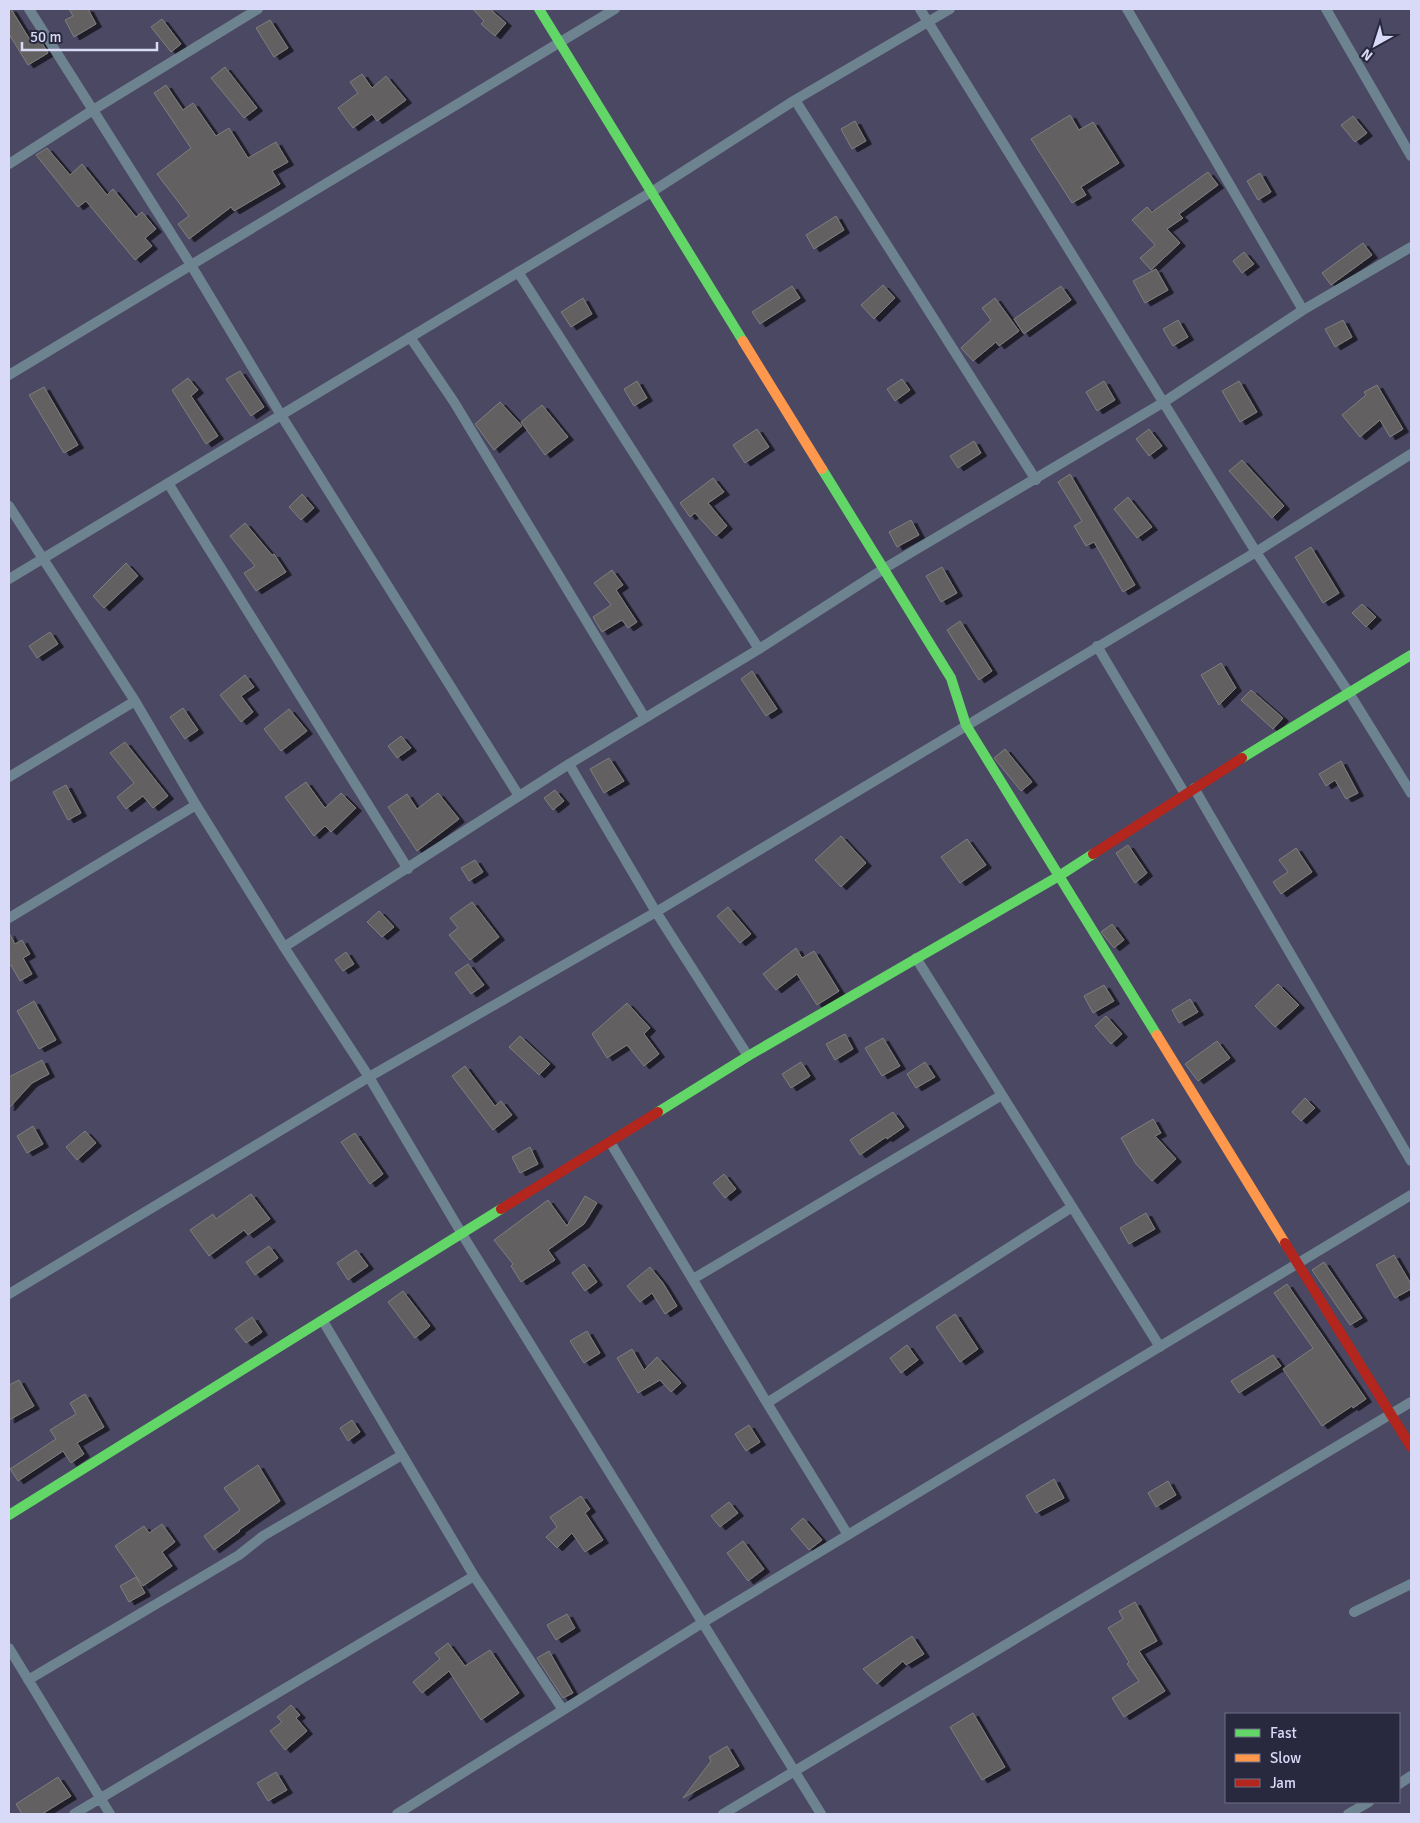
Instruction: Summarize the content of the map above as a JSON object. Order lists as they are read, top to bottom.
{
  "legend": ["Fast", "Slow", "Jam"],
  "scale_bar": "50 m",
  "north": "bottom left"
}
